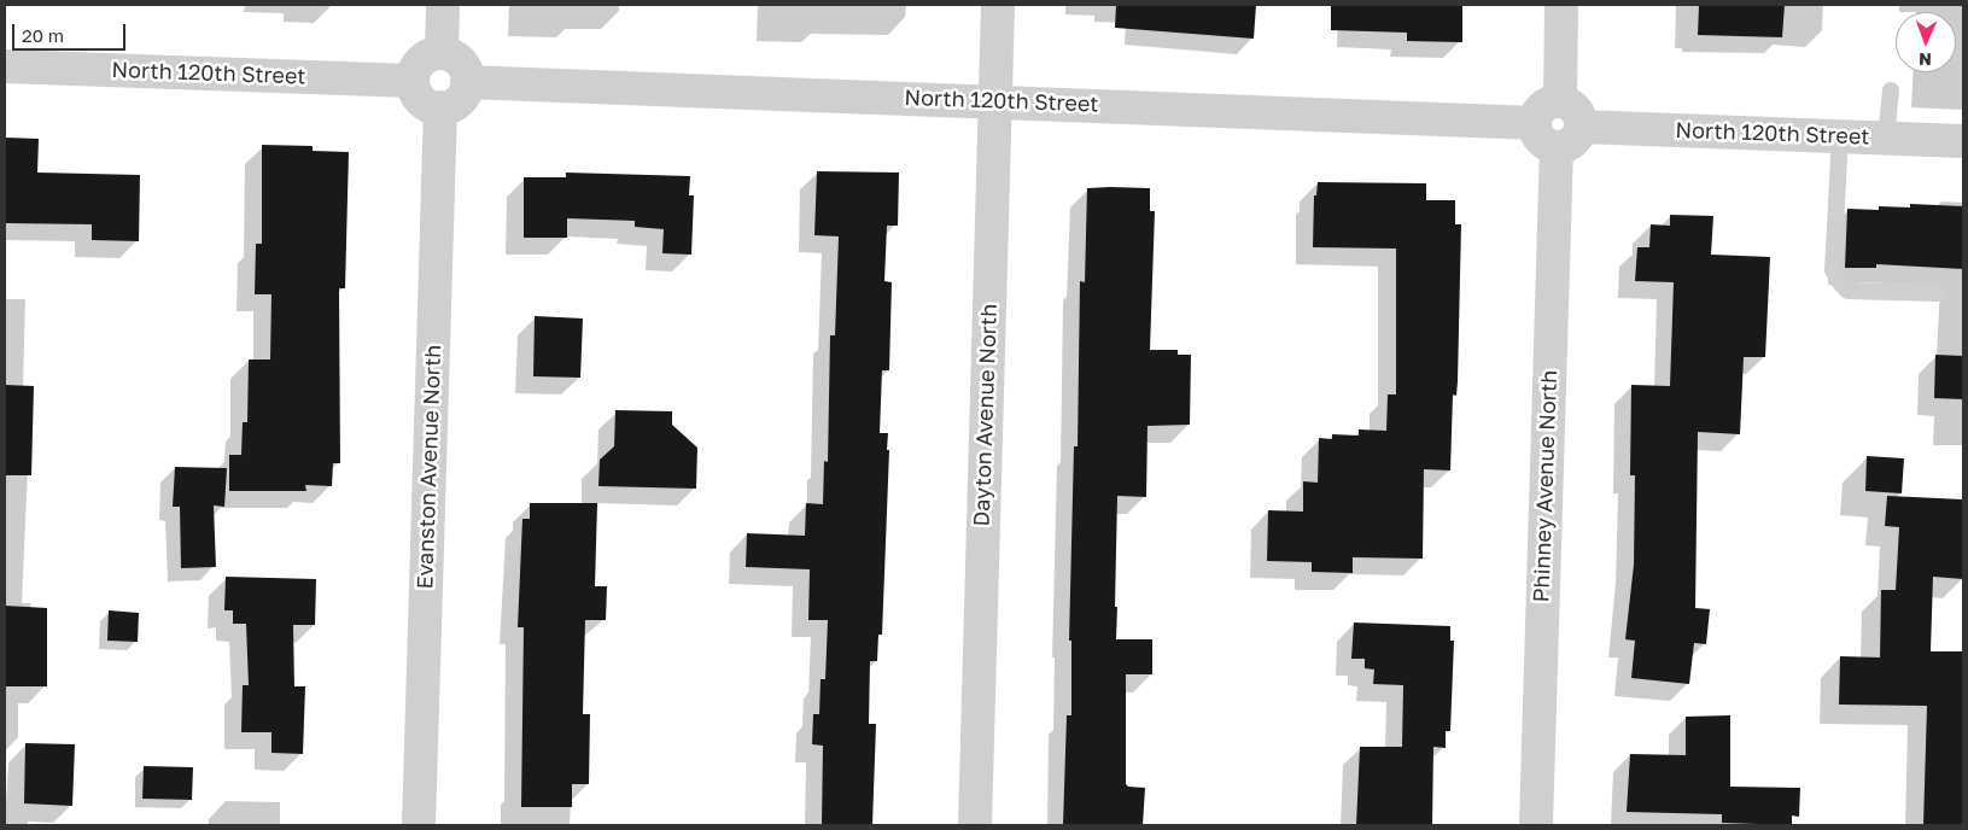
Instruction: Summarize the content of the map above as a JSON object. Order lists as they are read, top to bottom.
{
  "streets": {
    "street": [
      "North 120th Street",
      "Dayton Avenue North",
      "Evanston Avenue North",
      "Phinney Avenue North"
    ]
  },
  "crossings": [
    ["North 120th Street", "Dayton Avenue North"],
    ["North 120th Street", "Evanston Avenue North"],
    ["North 120th Street", "Phinney Avenue North"]
  ],
  "scale_bar": "20 m",
  "north": "bottom"
}
